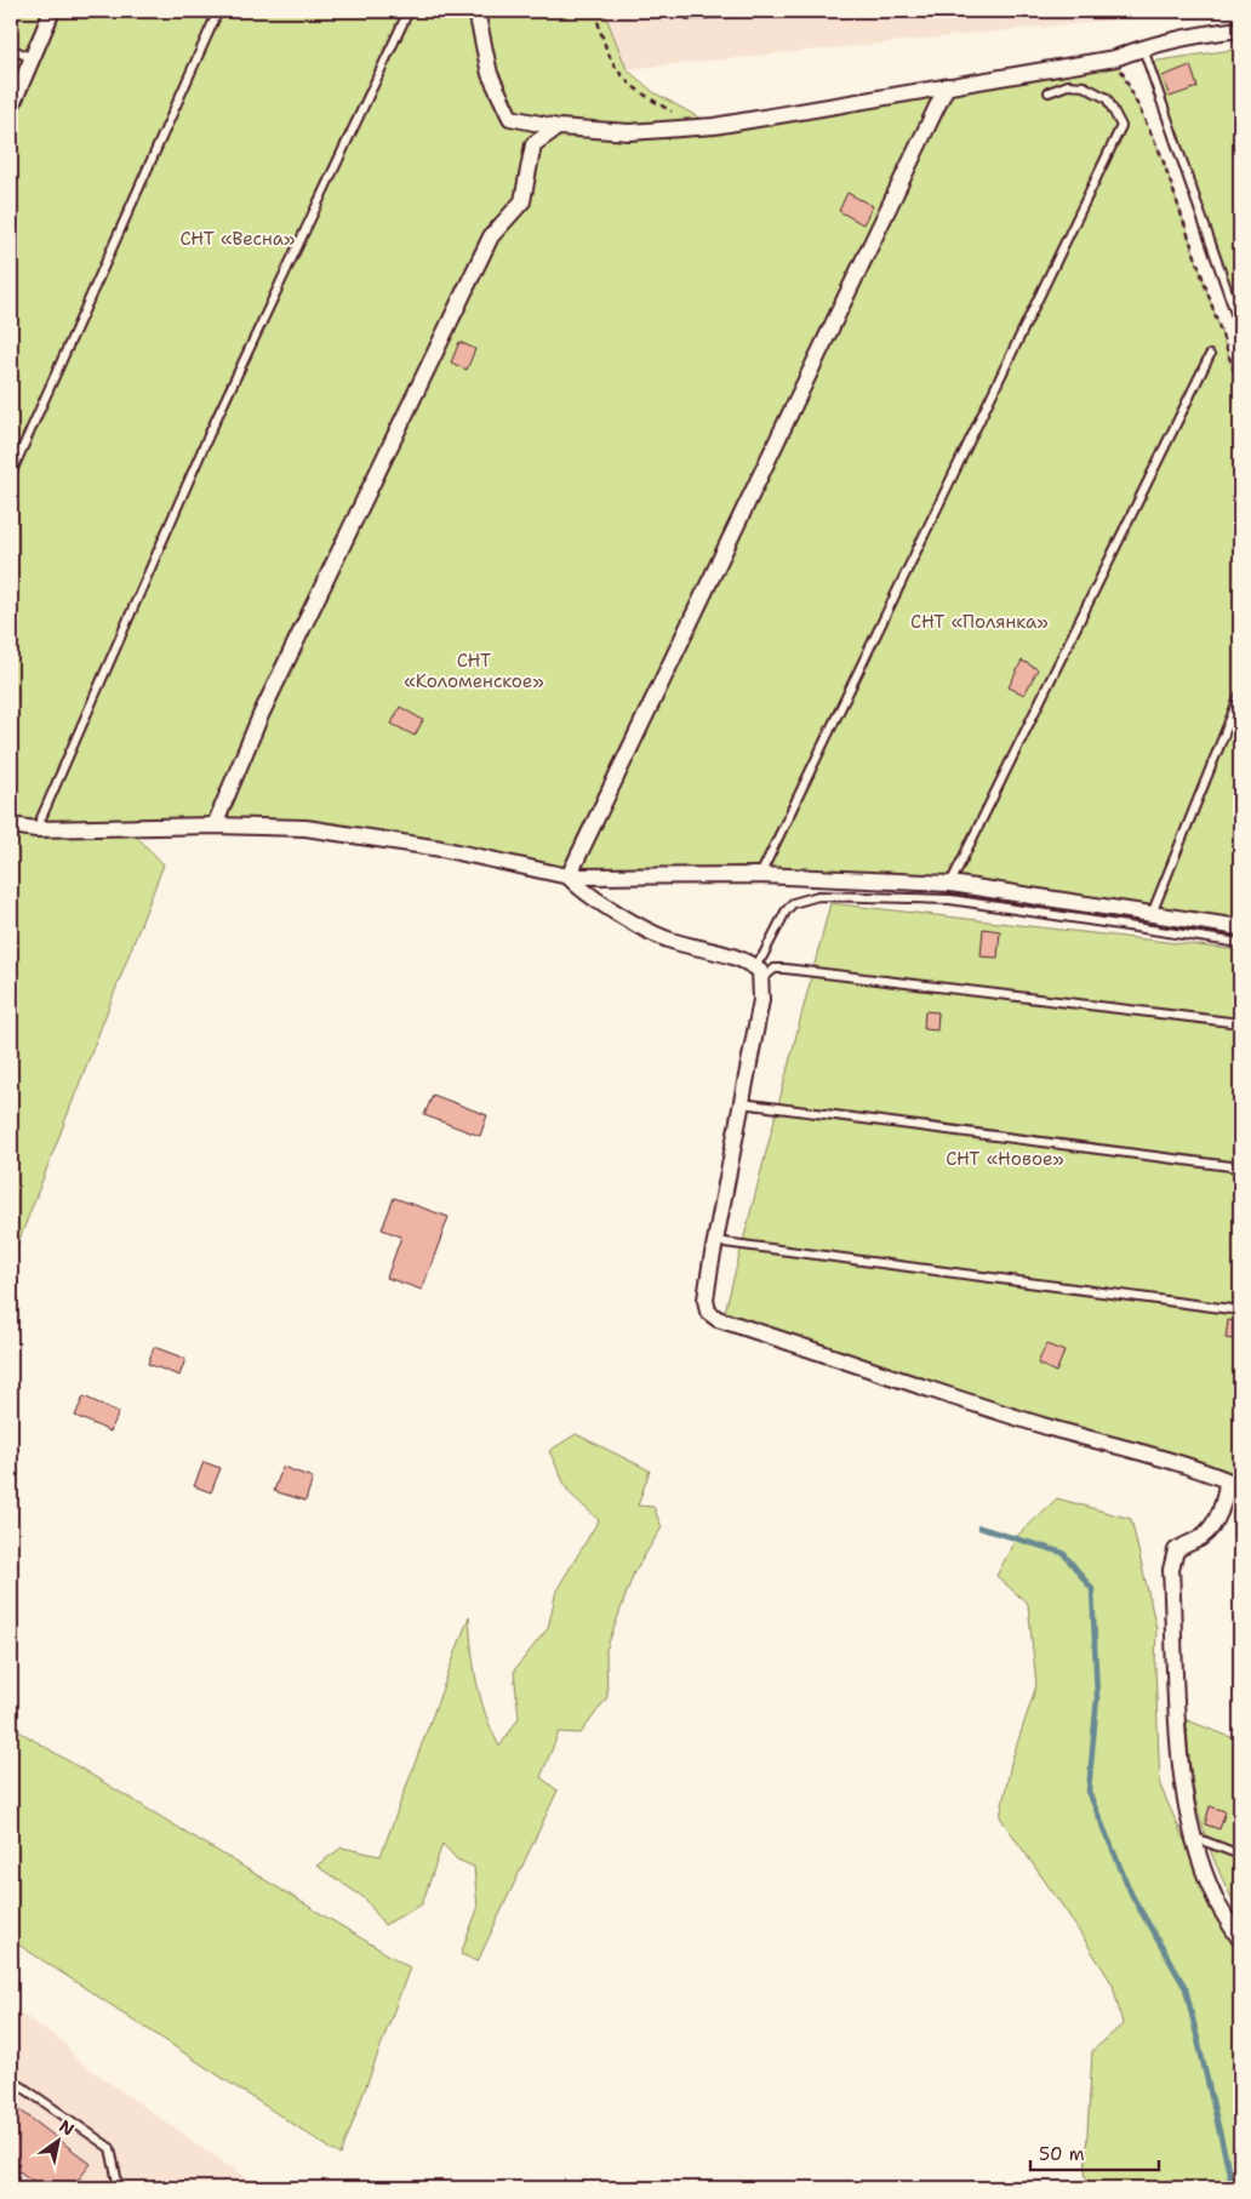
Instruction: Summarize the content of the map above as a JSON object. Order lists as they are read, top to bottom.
{
  "parks": [
    "СНТ «Весна»",
    "СНТ «Полянка»",
    "СНТ «Коломенское»",
    "СНТ «Новое»"
  ],
  "scale_bar": "50 m",
  "north": "top right"
}
